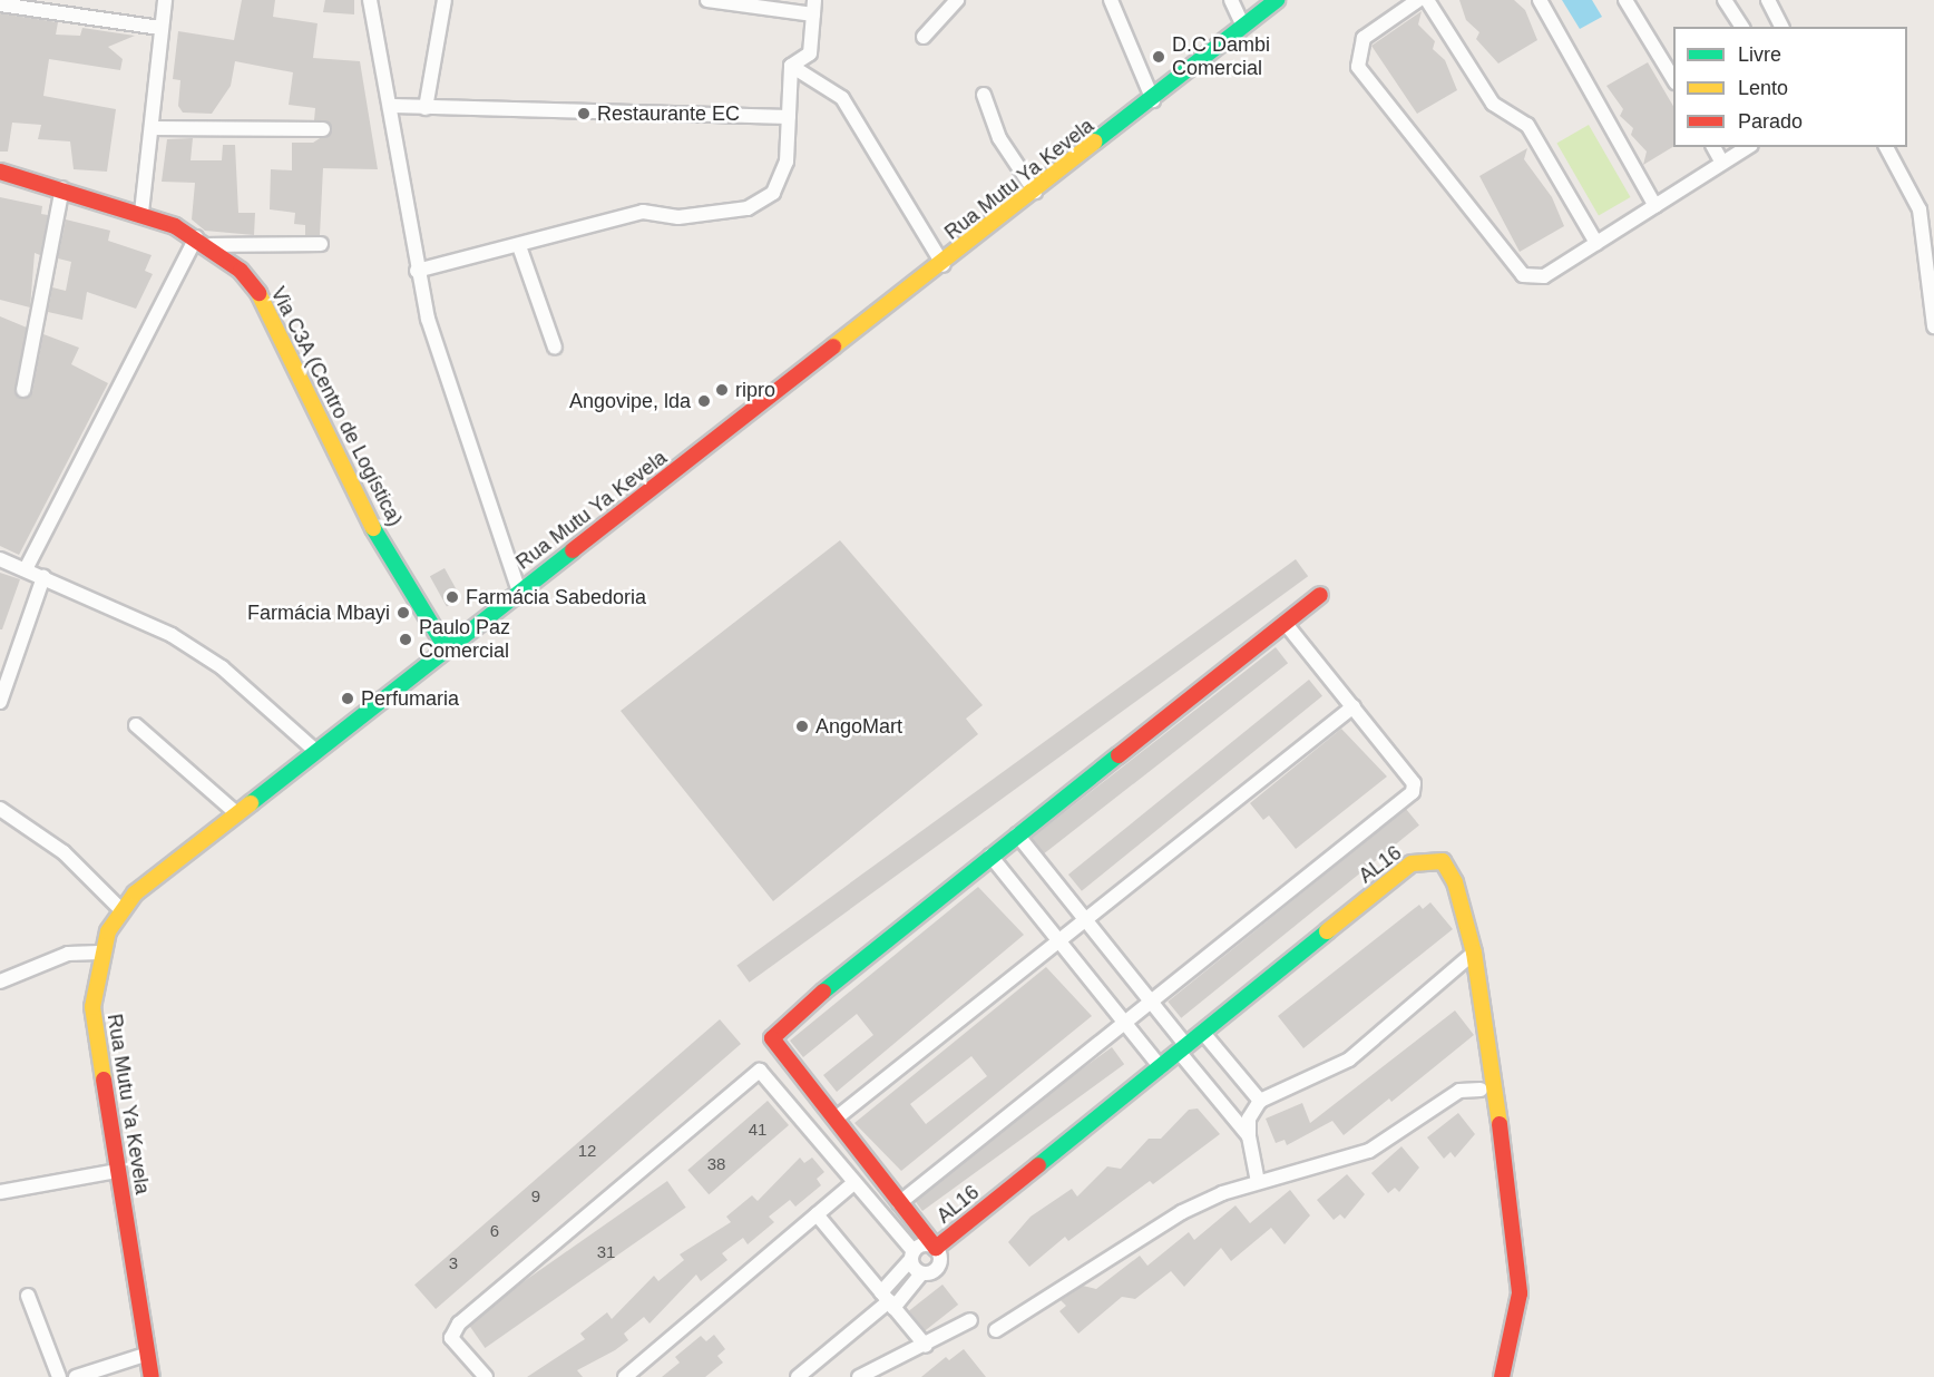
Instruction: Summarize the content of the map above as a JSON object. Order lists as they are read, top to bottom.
{
  "streets": {
    "street": ["Rua Mutu Ya Kevela", "Via C3A (Centro de Logística)", "AL16"]
  },
  "crossings": [
    ["Rua Mutu Ya Kevela", "Via C3A (Centro de Logística)"]
  ],
  "places": [
    "D.C Dambi Comercial",
    "Restaurante EC",
    "ripro",
    "Angovipe, lda",
    "Farmácia Sabedoria",
    "Farmácia Mbayi",
    "Paulo Paz Comercial",
    "Perfumaria",
    "AngoMart"
  ],
  "house_numbers": [
    "41",
    "12",
    "38",
    "9",
    "6",
    "31",
    "3"
  ],
  "legend": ["Livre", "Lento", "Parado"]
}
